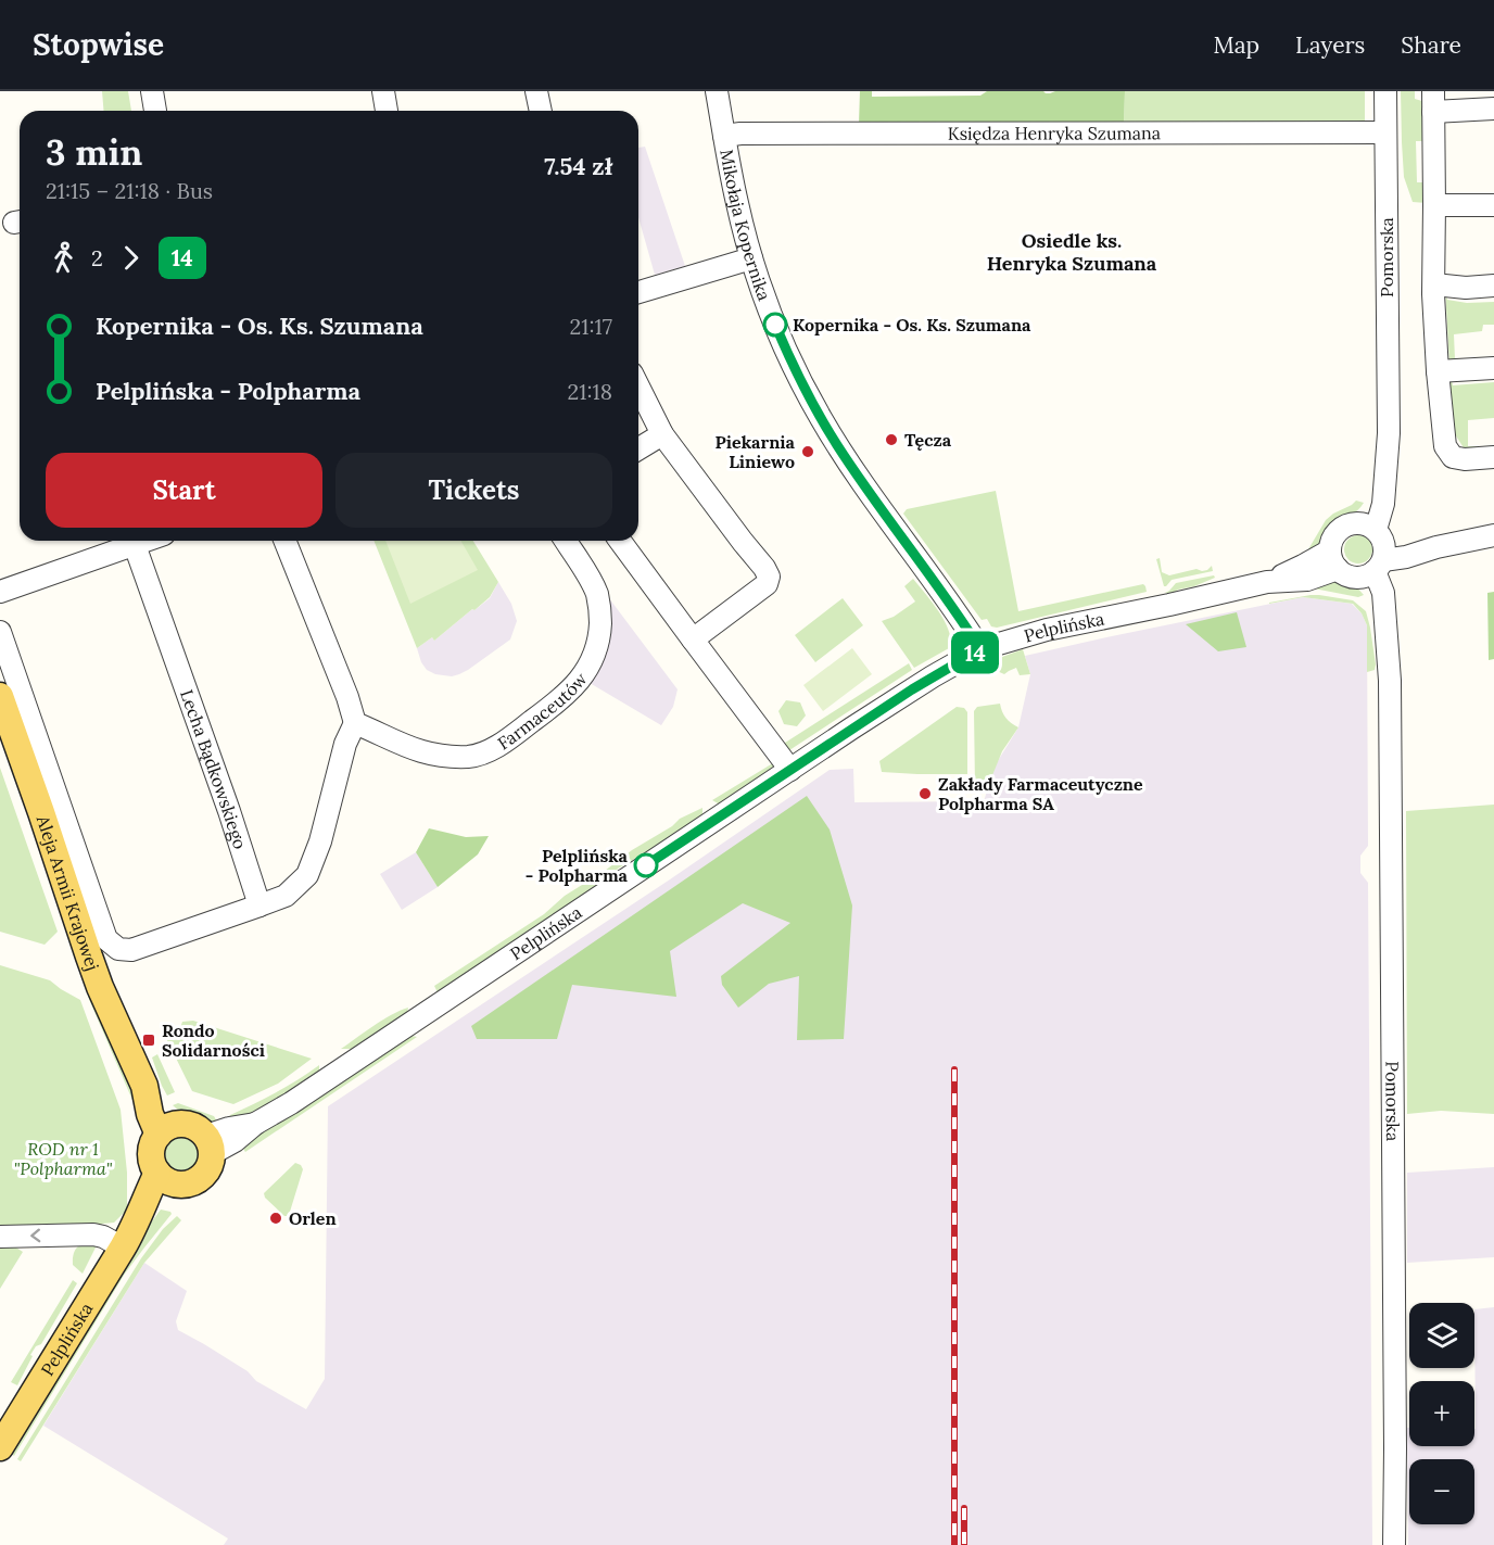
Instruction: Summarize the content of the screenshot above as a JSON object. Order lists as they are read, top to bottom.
{
  "streets": {
    "main road": ["Pelplińska", "Aleja Armii Krajowej"],
    "street": [
      "Księdza Henryka Szumana",
      "Mikołaja Kopernika",
      "Pomorska",
      "Farmaceutów",
      "Lecha Bądkowskiego"
    ]
  },
  "crossings": [
    ["Księdza Henryka Szumana", "Mikołaja Kopernika"],
    ["Księdza Henryka Szumana", "Pomorska"],
    ["Mikołaja Kopernika", "Pelplińska"],
    ["Pelplińska", "Aleja Armii Krajowej"],
    ["Lecha Bądkowskiego", "Aleja Armii Krajowej"]
  ],
  "districts": ["Osiedle ks. Henryka Szumana"],
  "parks": ["ROD nr 1 \"Polpharma\""],
  "places": {
    "other": [
      "Kopernika - Os. Ks. Szumana",
      "Tęcza",
      "Piekarnia Liniewo",
      "Zakłady Farmaceutyczne Polpharma SA",
      "Pelplińska - Polpharma",
      "Orlen"
    ],
    "transit": ["Rondo Solidarności"]
  },
  "lines": ["bus line 14"],
  "page": {
    "header": "Stopwise",
    "nav": ["Map", "Layers", "Share"],
    "on_map": "14",
    "heading": ["3 min", "21:15 – 21:18 · Bus", "7.54 zł"],
    "legs": ["2", "14"],
    "list": [
      {
        "name": "Kopernika - Os. Ks. Szumana",
        "value": "21:17"
      },
      {
        "name": "Pelplińska - Polpharma",
        "value": "21:18"
      }
    ],
    "buttons": ["Start", "Tickets"],
    "map_buttons": ["+", "−"]
  }
}
